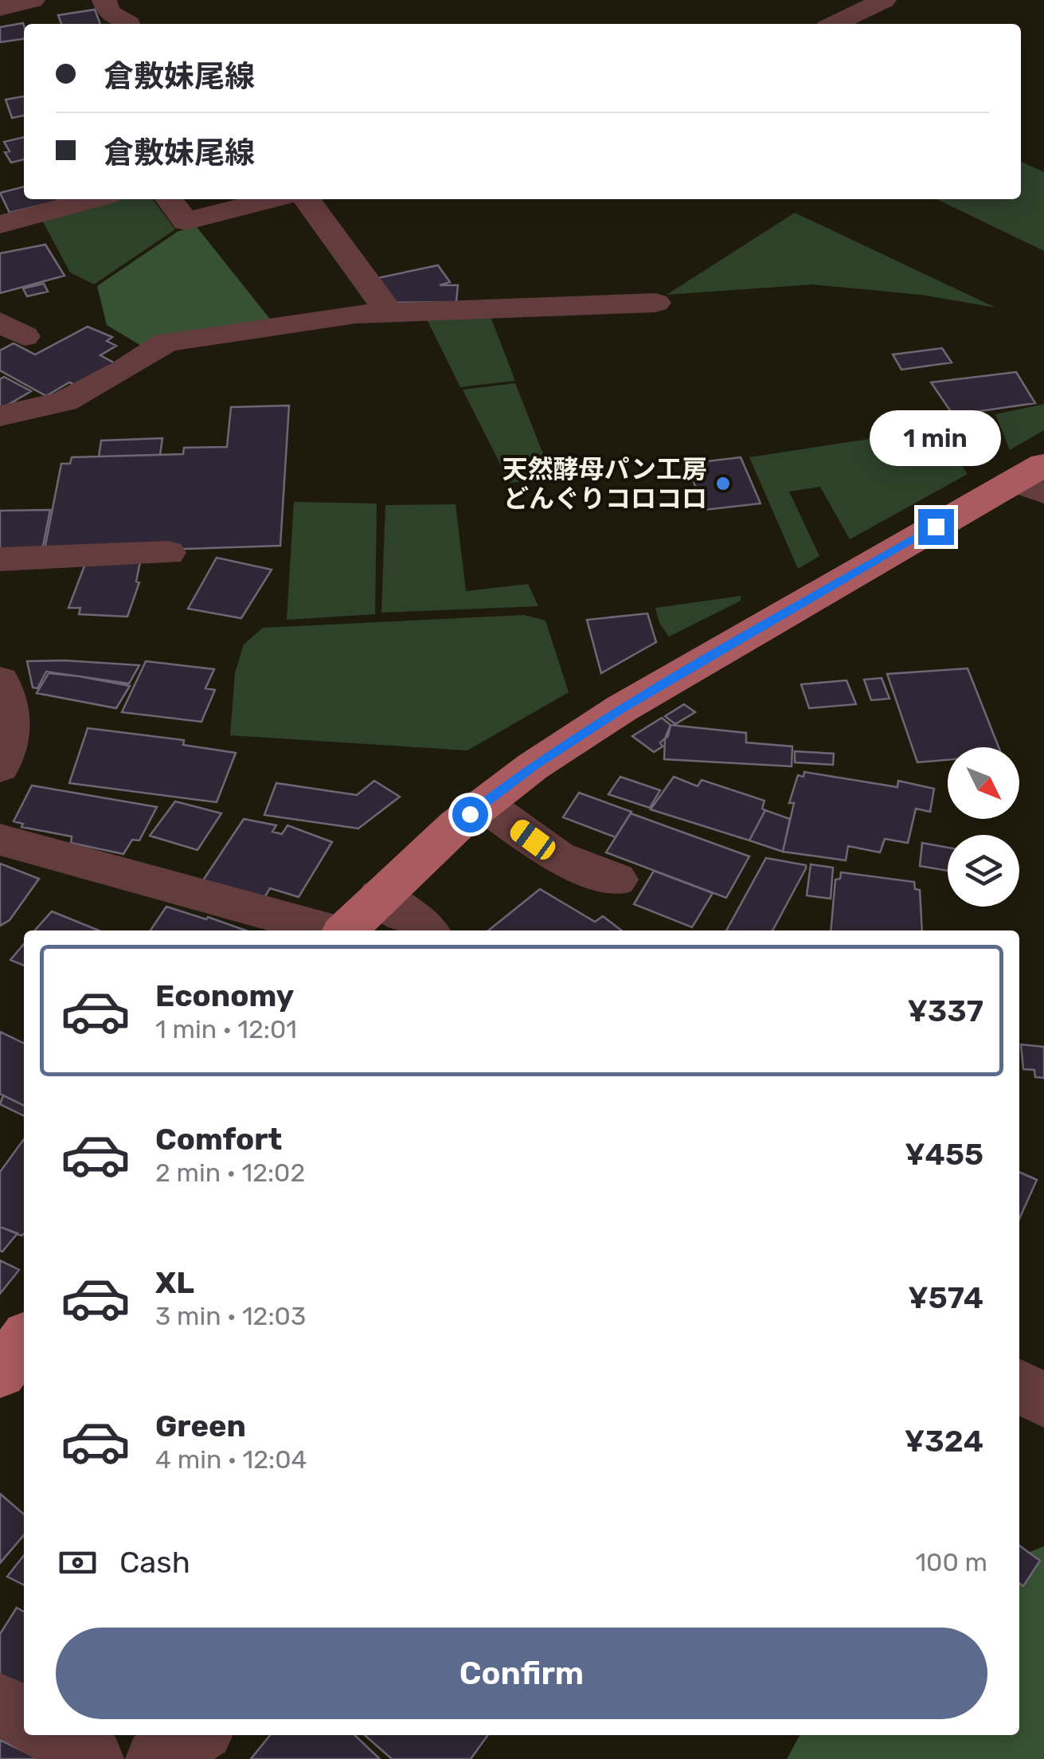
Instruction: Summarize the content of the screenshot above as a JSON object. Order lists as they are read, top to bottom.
{
  "places": ["天然酵母パン工房 どんぐりコロコロ"],
  "north": "bottom right",
  "page": {
    "banner": ["倉敷妹尾線", "倉敷妹尾線"],
    "bubble": "1 min",
    "list": [
      {
        "name": "Economy",
        "note": "1 min · 12:01",
        "value": "¥337"
      },
      {
        "name": "Comfort",
        "note": "2 min · 12:02",
        "value": "¥455"
      },
      {
        "name": "XL",
        "note": "3 min · 12:03",
        "value": "¥574"
      },
      {
        "name": "Green",
        "note": "4 min · 12:04",
        "value": "¥324"
      }
    ],
    "pay": ["Cash", "100 m"],
    "buttons": "Confirm"
  }
}
